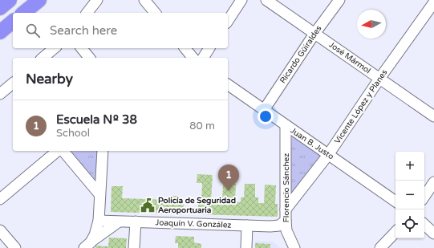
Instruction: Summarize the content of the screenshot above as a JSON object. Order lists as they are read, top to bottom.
{
  "streets": {
    "street": [
      "Ricardo Güiraldes",
      "José Mármol",
      "Vicente López y Planes",
      "Juan B. Justo",
      "Florencio Sánchez",
      "Joaquín V. González"
    ]
  },
  "crossings": [
    ["Ricardo Güiraldes", "José Mármol"],
    ["Ricardo Güiraldes", "Juan B. Justo"],
    ["José Mármol", "Vicente López y Planes"],
    ["Vicente López y Planes", "Juan B. Justo"],
    ["Vicente López y Planes", "Florencio Sánchez"],
    ["Juan B. Justo", "Florencio Sánchez"],
    ["Florencio Sánchez", "Joaquín V. González"]
  ],
  "places": {
    "public building": ["Policía de Seguridad Aeroportuaria"]
  },
  "north": "left",
  "page": {
    "search": "Search here",
    "heading": "Nearby",
    "list": [
      {
        "mark": "1",
        "name": "Escuela Nº 38",
        "note": "School",
        "value": "80 m"
      }
    ],
    "map_buttons": ["+", "−"],
    "pins": "1"
  }
}
